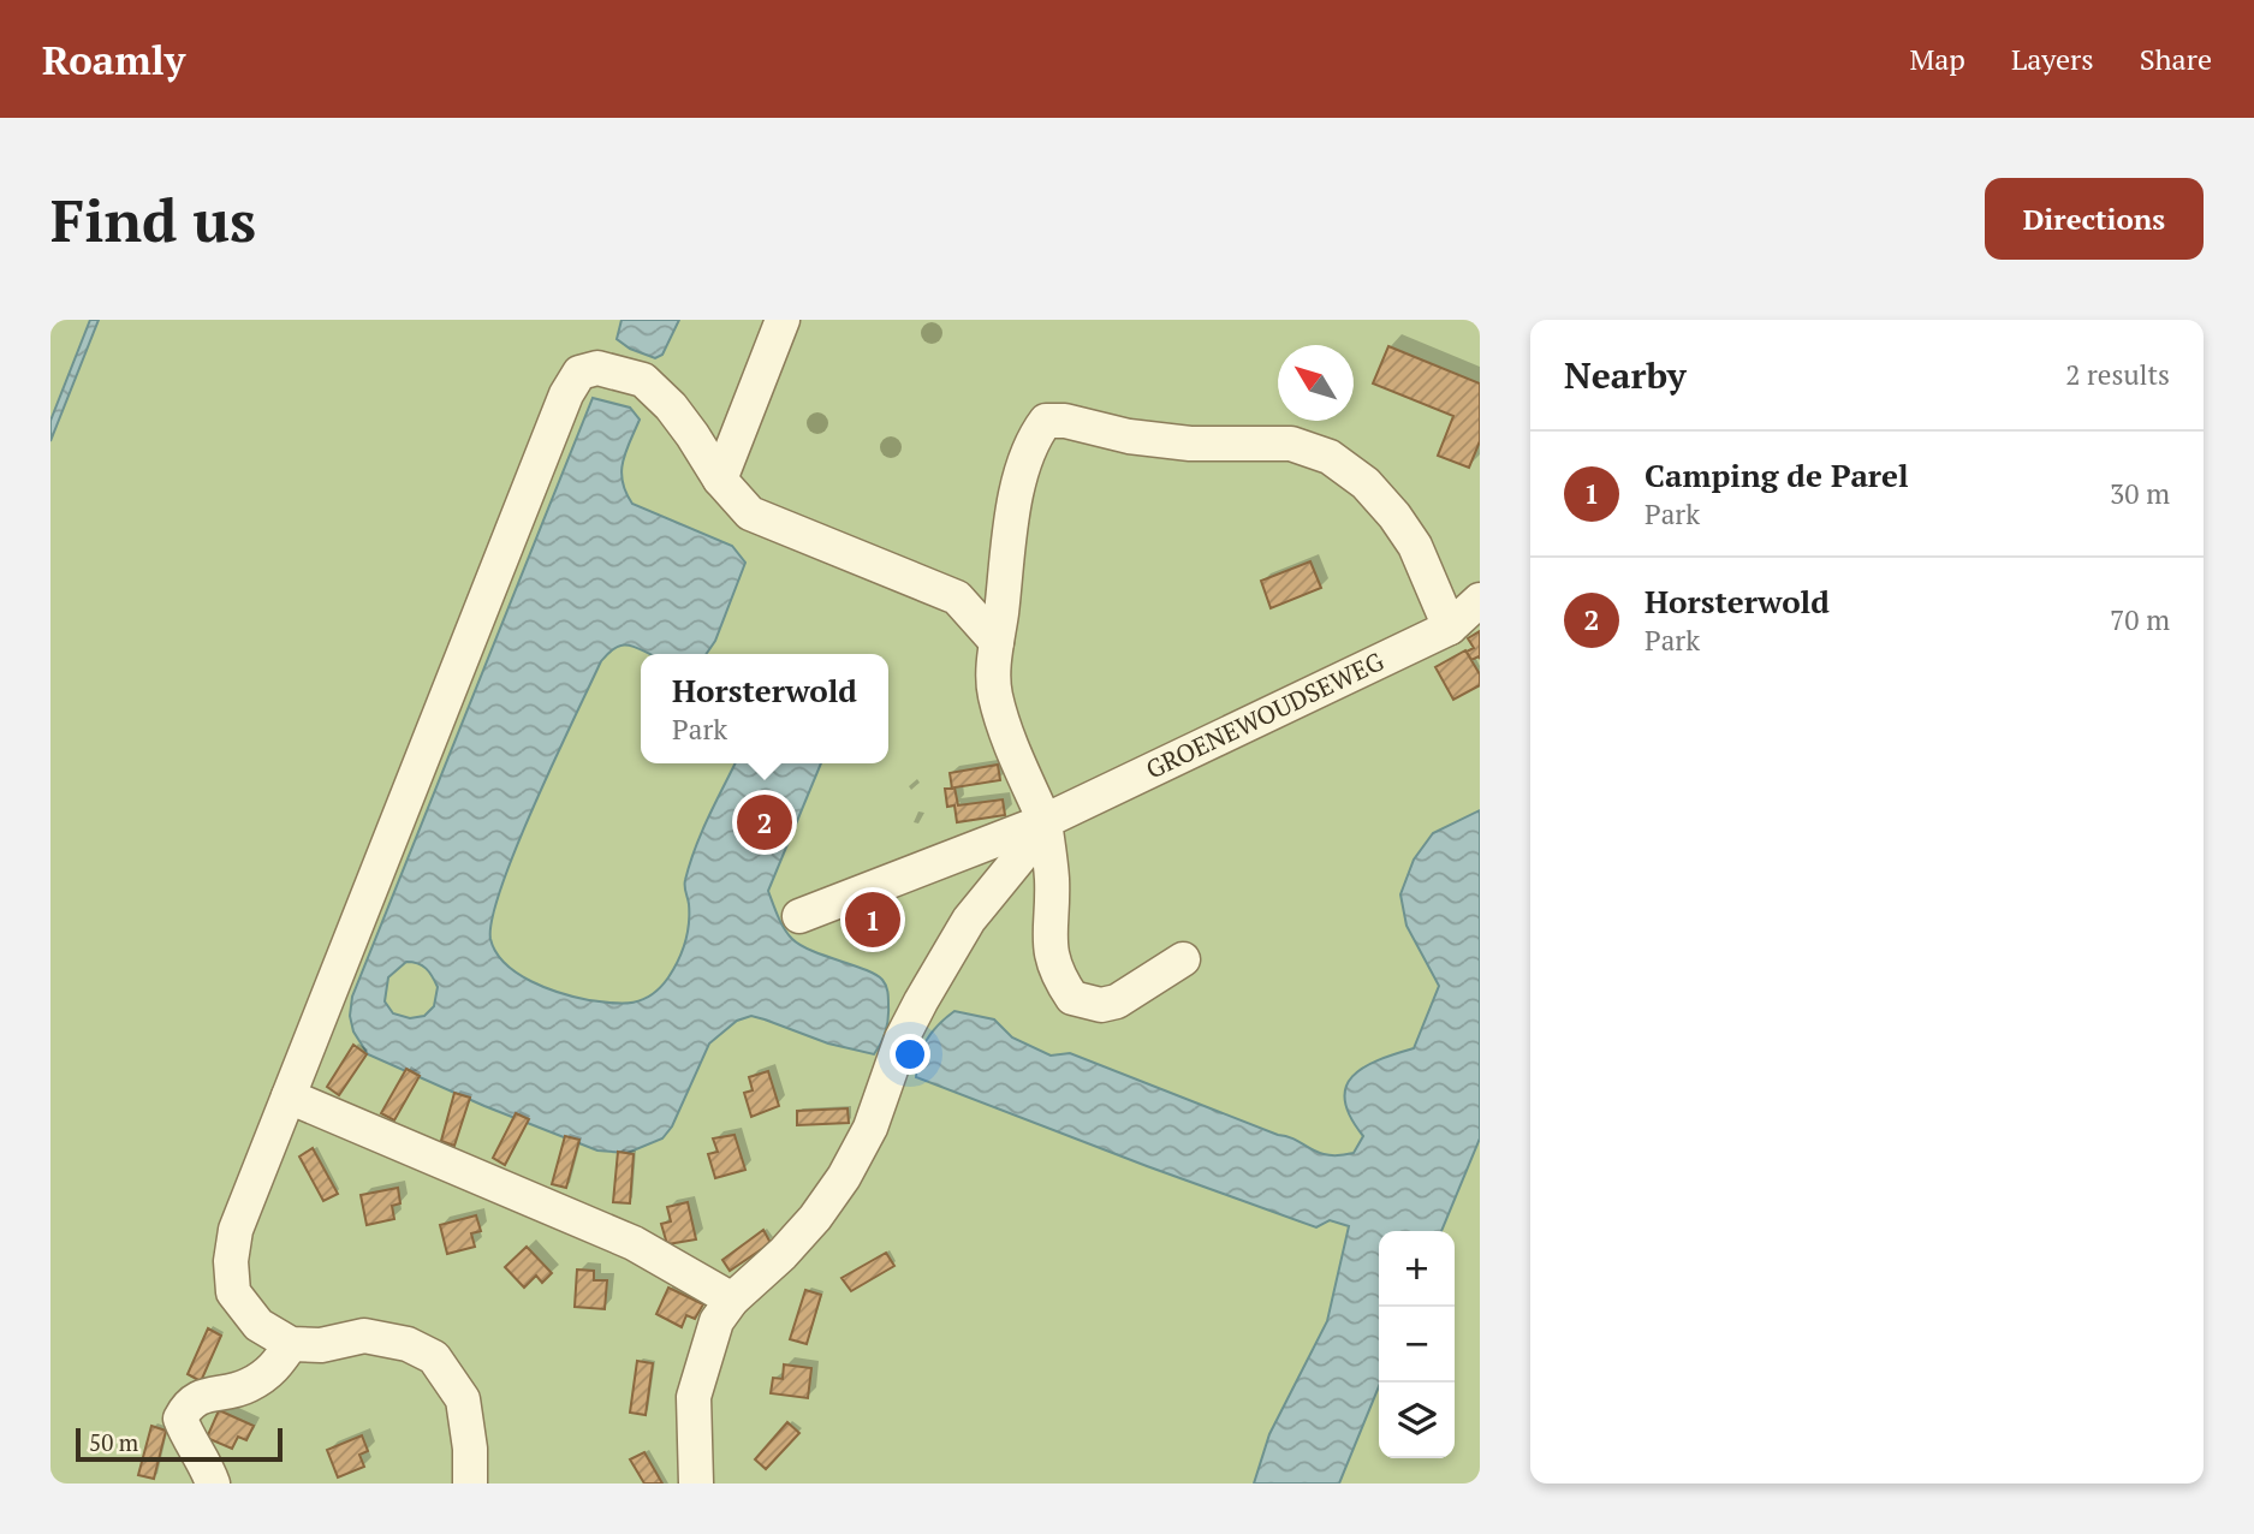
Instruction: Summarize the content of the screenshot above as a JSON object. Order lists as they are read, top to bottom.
{
  "streets": {
    "lane": ["GROENEWOUDSEWEG"]
  },
  "scale_bar": "50 m",
  "north": "top left",
  "page": {
    "header": "Roamly",
    "nav": ["Map", "Layers", "Share"],
    "buttons": "Directions",
    "title": "Find us",
    "heading": ["Nearby", "2 results"],
    "list": [
      {
        "mark": "1",
        "name": "Camping de Parel",
        "note": "Park",
        "value": "30 m"
      },
      {
        "mark": "2",
        "name": "Horsterwold",
        "note": "Park",
        "value": "70 m"
      }
    ],
    "popup": ["Horsterwold", "Park"],
    "pins": ["2", "1"],
    "map_buttons": ["+", "−"],
    "scale": "50 m"
  }
}
